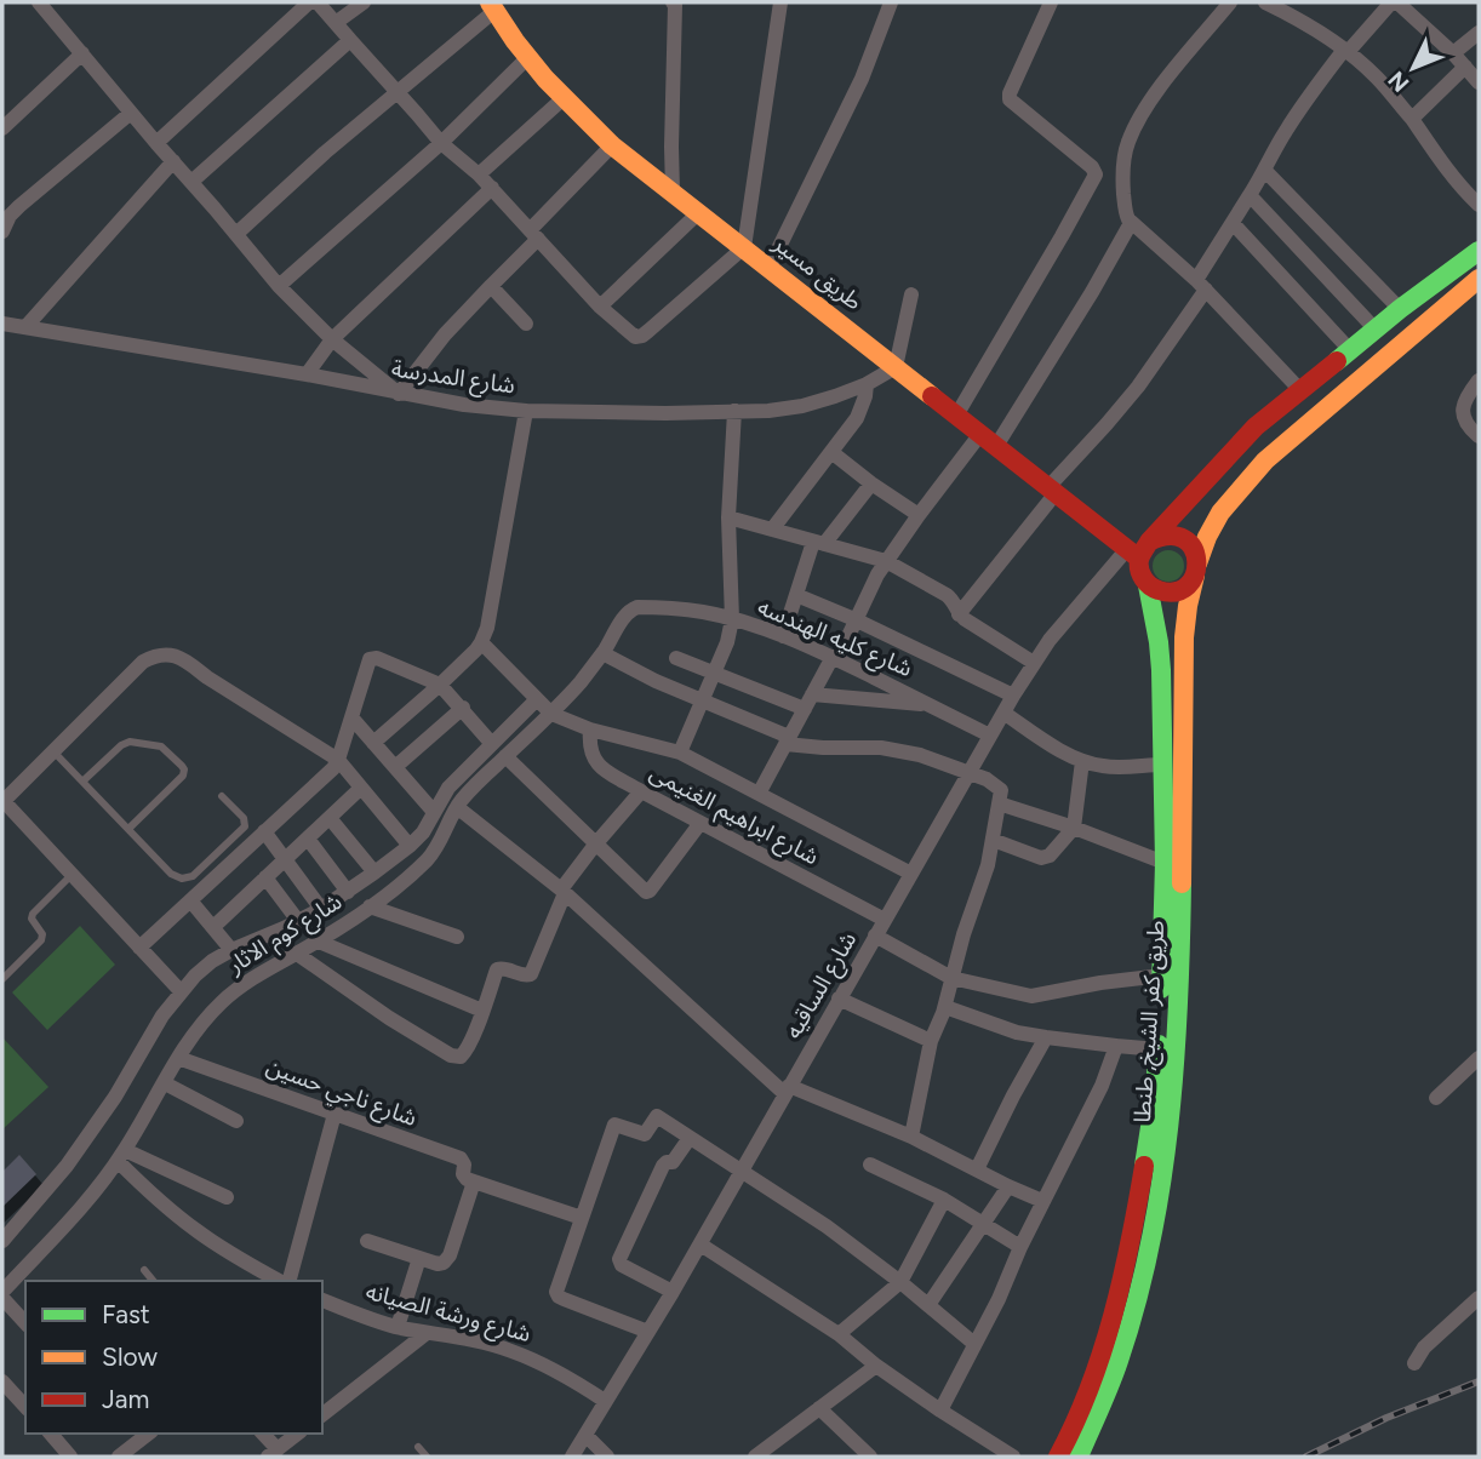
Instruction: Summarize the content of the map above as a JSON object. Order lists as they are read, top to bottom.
{
  "streets": {
    "main road": ["طريق مسير", "طريق كفر الشيخ, طنطا"],
    "street": [
      "شارع المدرسة",
      "شارع كليه الهندسه",
      "شارع ابراهيم الغنيمى",
      "شارع كوم الاثار",
      "شارع الساقيه",
      "شارع ناجي حسين",
      "شارع ورشة الصيانه"
    ]
  },
  "crossings": [
    ["طريق مسير", "شارع المدرسة"],
    ["طريق مسير", "شارع الساقيه"],
    ["طريق مسير", "طريق كفر الشيخ, طنطا"],
    ["شارع كليه الهندسه", "شارع كوم الاثار"],
    ["شارع كليه الهندسه", "شارع الساقيه"],
    ["شارع ابراهيم الغنيمى", "شارع الساقيه"],
    ["شارع كوم الاثار", "شارع ناجي حسين"],
    ["شارع الساقيه", "طريق كفر الشيخ, طنطا"],
    ["شارع الساقيه", "شارع ورشة الصيانه"]
  ],
  "legend": ["Fast", "Slow", "Jam"],
  "north": "bottom left"
}
